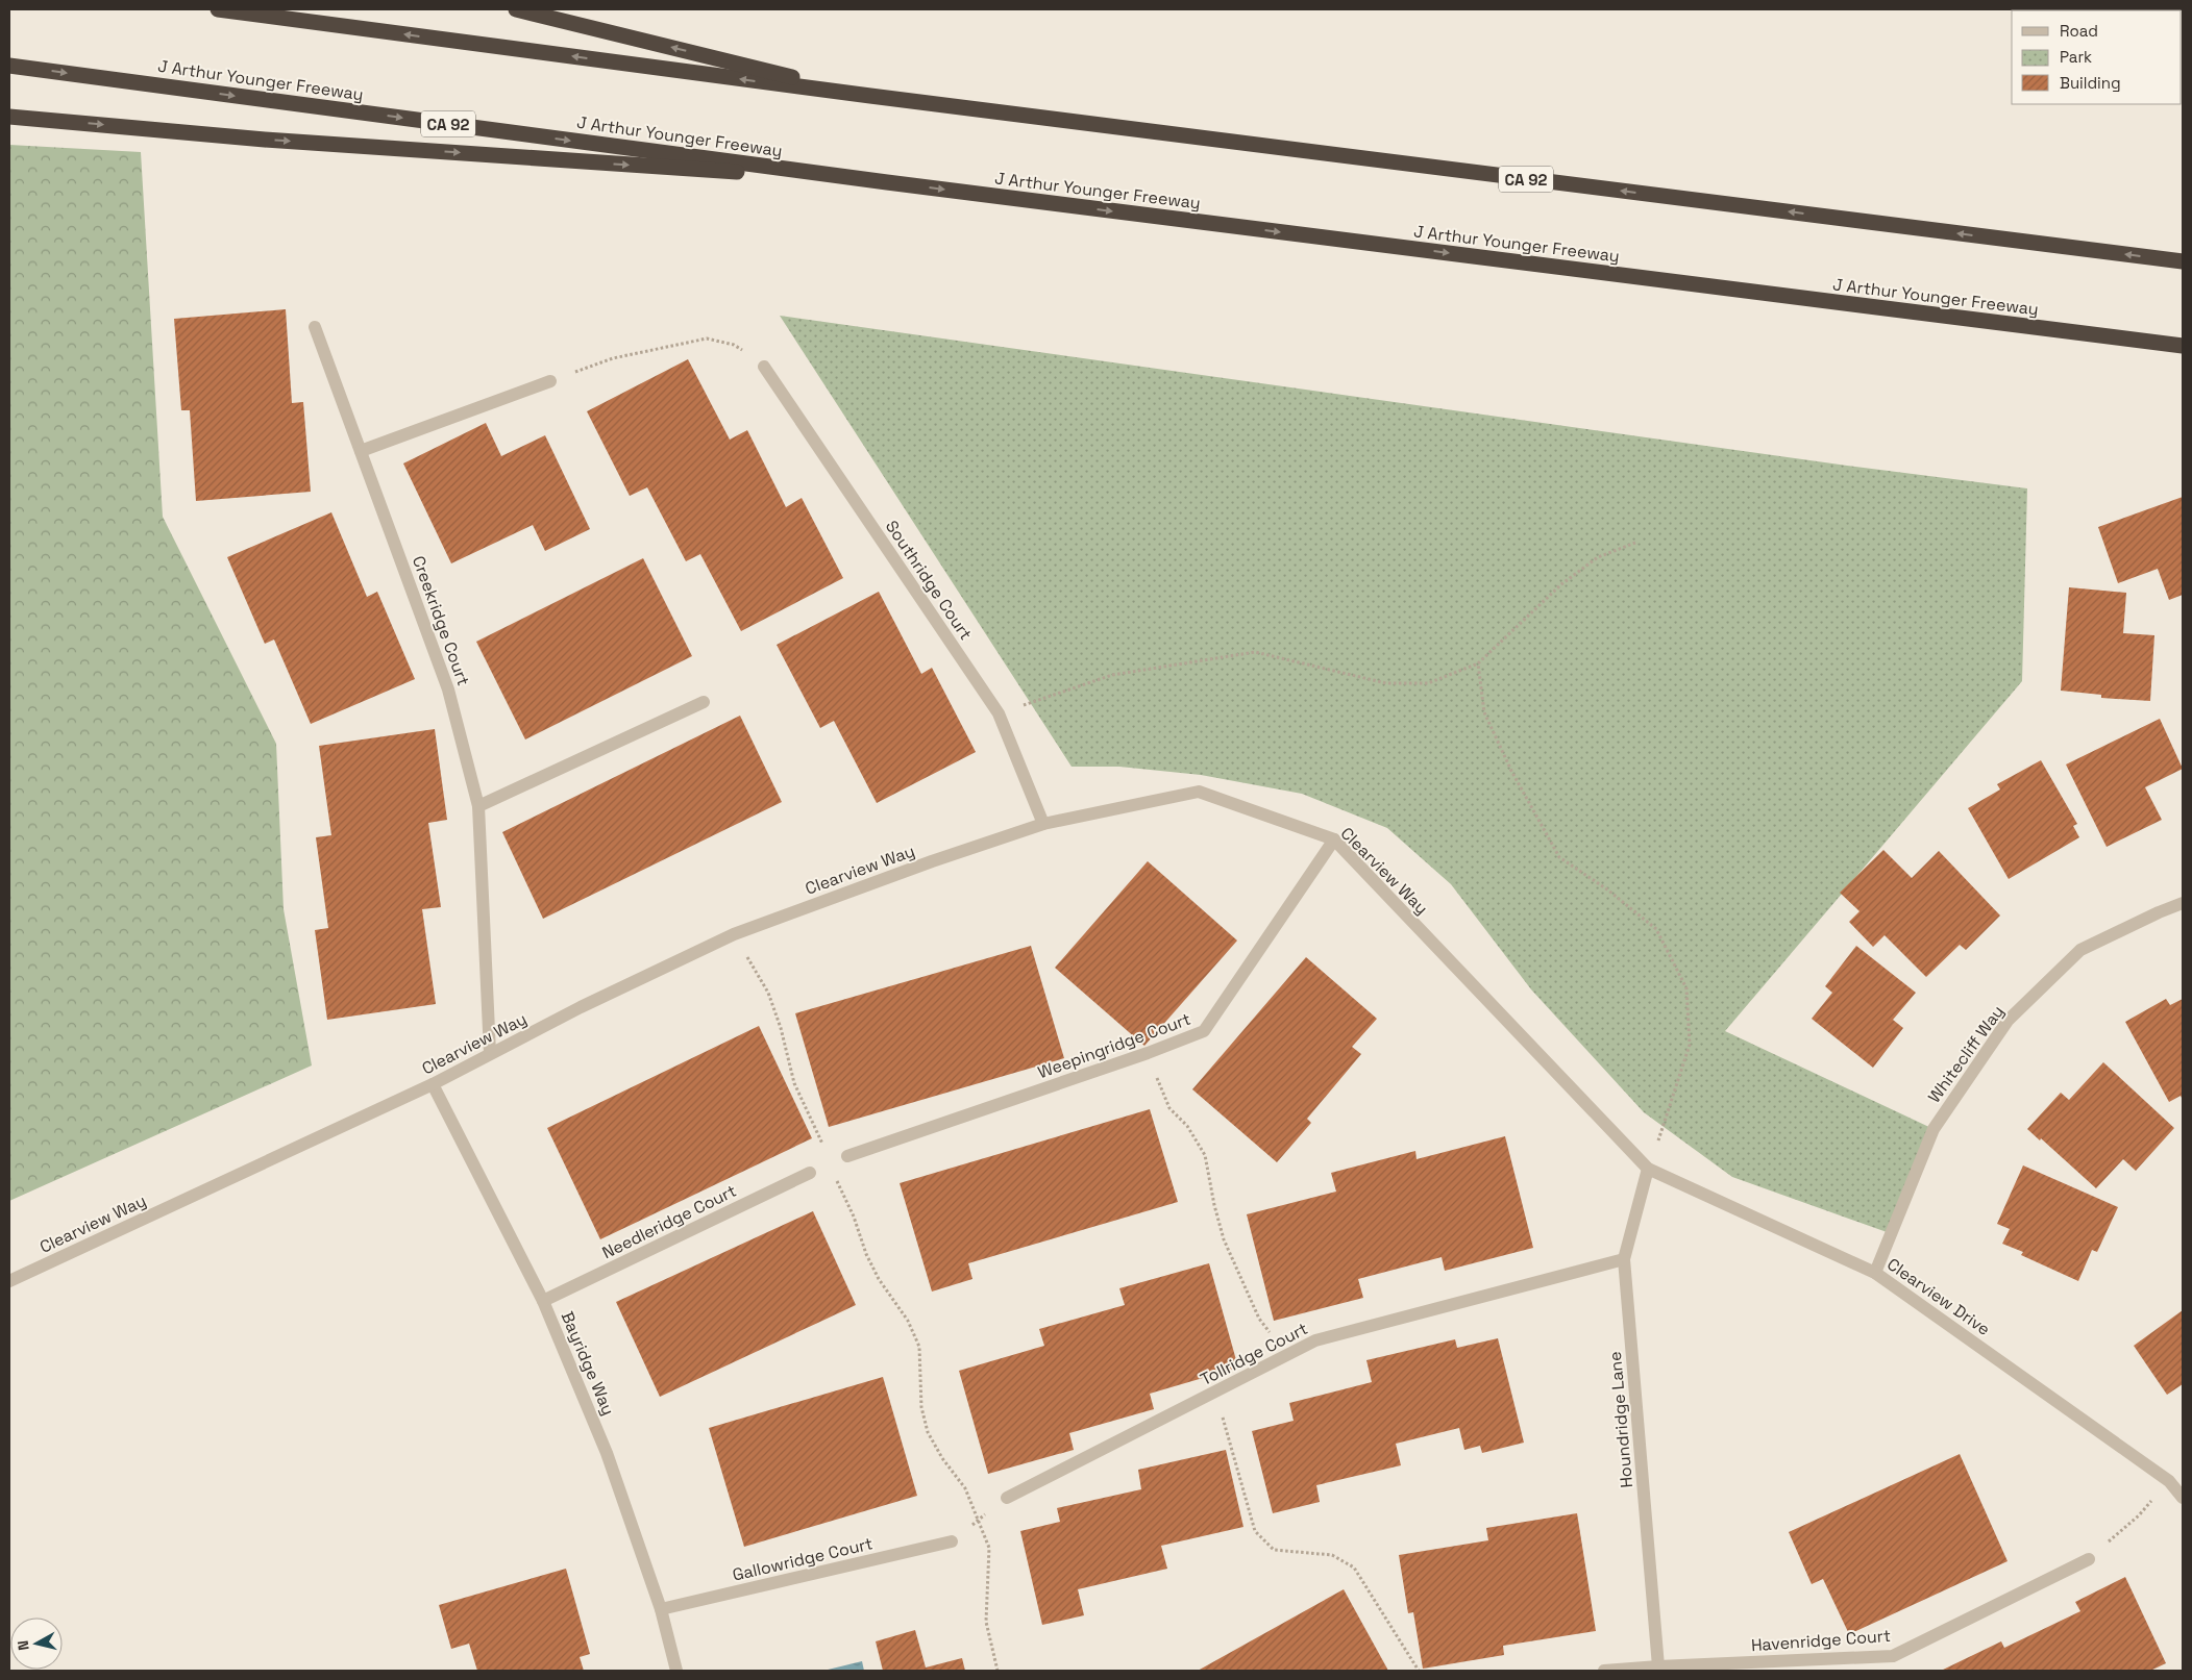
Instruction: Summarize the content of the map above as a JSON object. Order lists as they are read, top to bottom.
{
  "streets": {
    "highway": ["J Arthur Younger Freeway", "CA 92"],
    "street": [
      "Southridge Court",
      "Creekridge Court",
      "Clearview Way",
      "Weepingridge Court",
      "Whitecliff Way",
      "Needleridge Court",
      "Clearview Drive",
      "Tollridge Court",
      "Bayridge Way",
      "Houndridge Lane",
      "Gallowridge Court",
      "Havenridge Court"
    ]
  },
  "crossings": [
    ["Southridge Court", "Clearview Way"],
    ["Creekridge Court", "Clearview Way"],
    ["Clearview Way", "Weepingridge Court"],
    ["Clearview Way", "Clearview Drive"],
    ["Clearview Way", "Bayridge Way"],
    ["Clearview Way", "Houndridge Lane"],
    ["Whitecliff Way", "Clearview Drive"],
    ["Needleridge Court", "Bayridge Way"],
    ["Clearview Drive", "Houndridge Lane"],
    ["Tollridge Court", "Houndridge Lane"],
    ["Bayridge Way", "Gallowridge Court"],
    ["Houndridge Lane", "Havenridge Court"]
  ],
  "legend": ["Road", "Park", "Building"],
  "north": "left"
}
